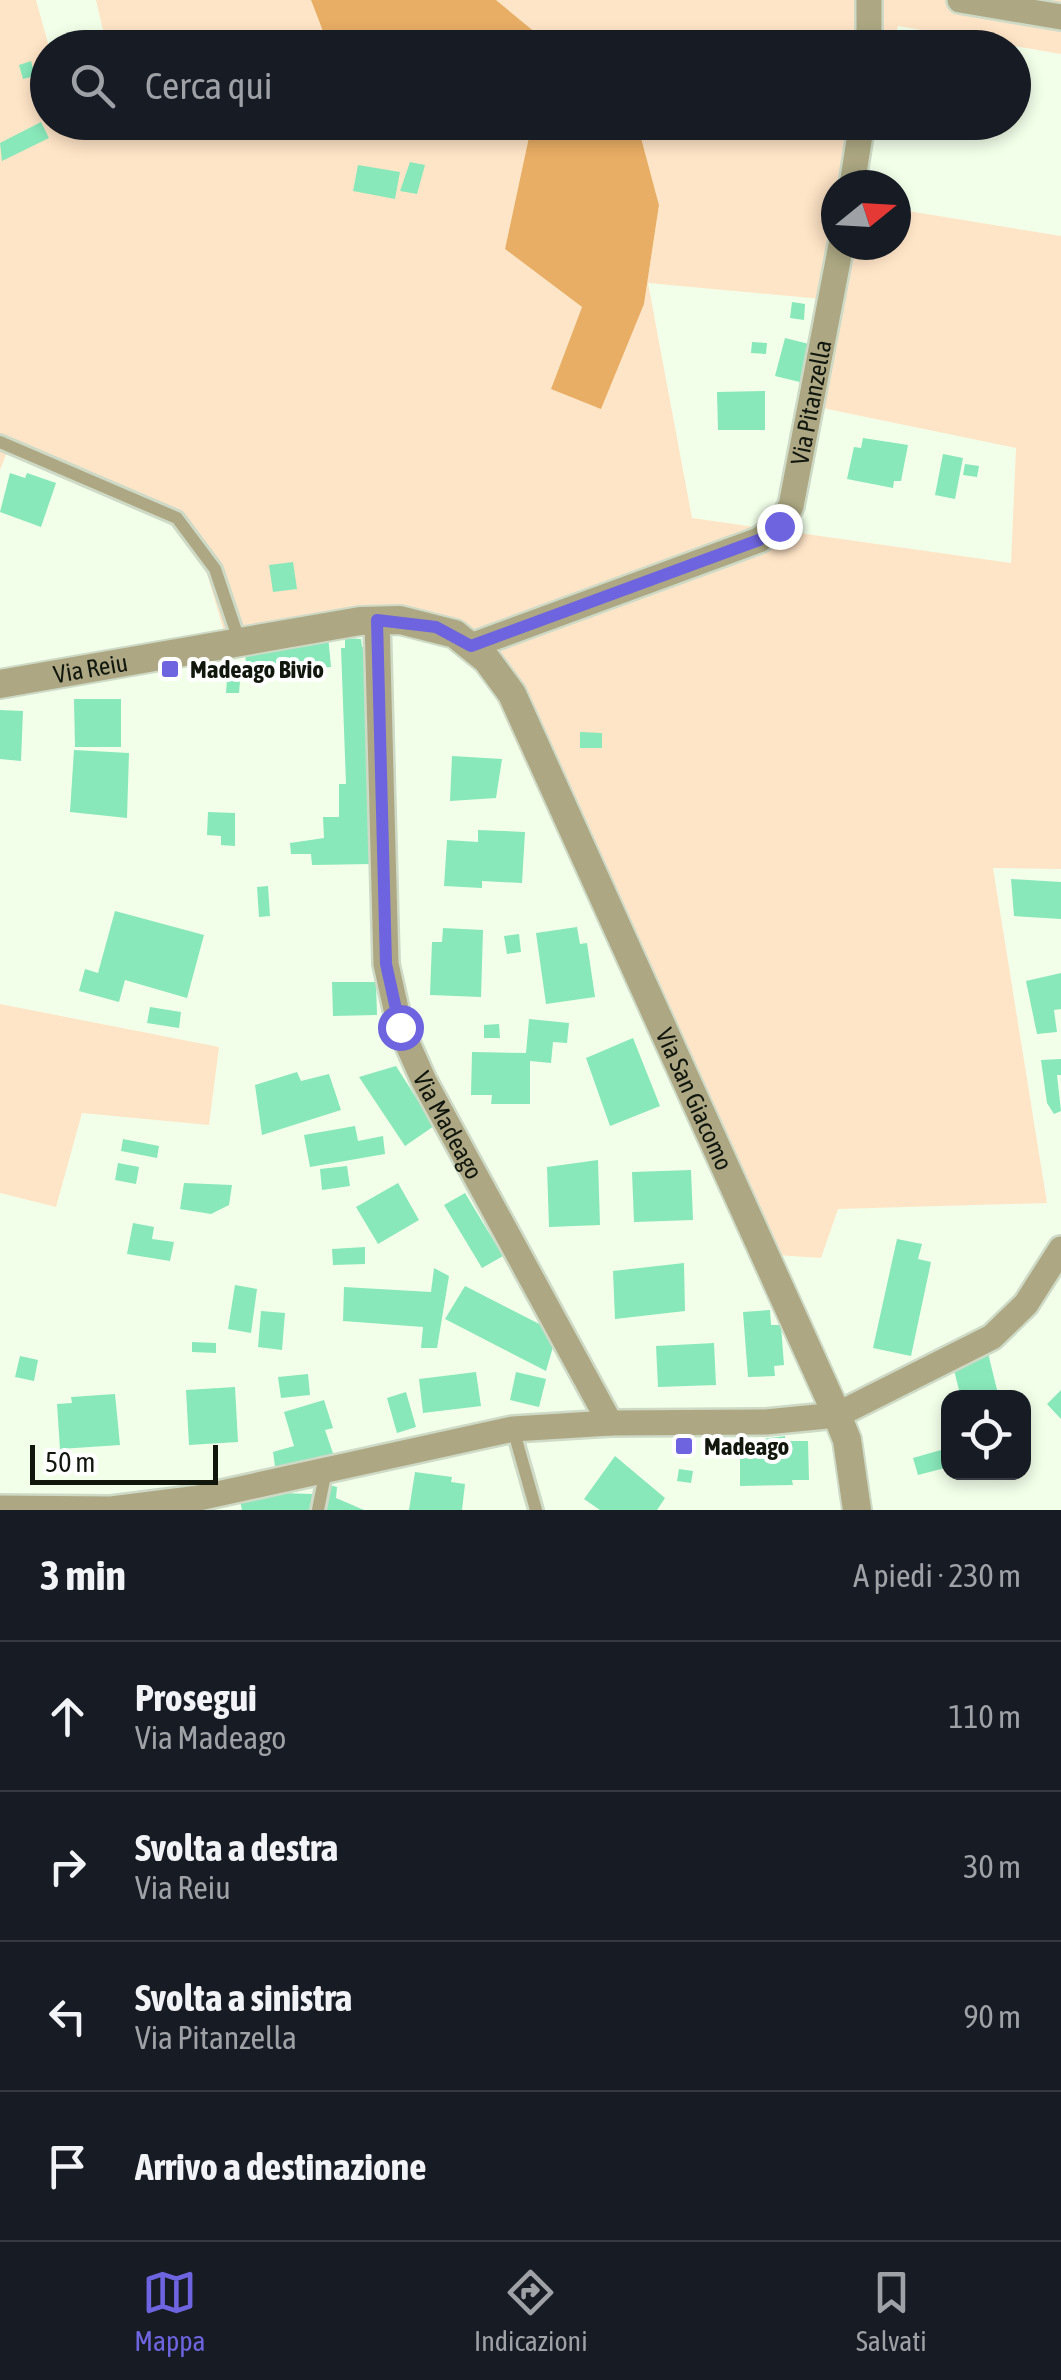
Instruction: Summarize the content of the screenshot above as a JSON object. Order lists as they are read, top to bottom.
{
  "streets": {
    "street": [
      "Via Pitanzella",
      "Via Reiu",
      "Via San Giacomo",
      "Via Madeago"
    ]
  },
  "crossings": [
    ["Via Pitanzella", "Via Reiu"],
    ["Via Reiu", "Via San Giacomo"],
    ["Via Reiu", "Via Madeago"]
  ],
  "places": {
    "transit": ["Madeago Bivio", "Madeago"]
  },
  "scale_bar": "50 m",
  "north": "right",
  "page": {
    "search": "Cerca qui",
    "scale": "50 m",
    "heading": ["3 min", "A piedi · 230 m"],
    "list": [
      ["Prosegui", "Via Madeago", "110 m"],
      ["Svolta a destra", "Via Reiu", "30 m"],
      ["Svolta a sinistra", "Via Pitanzella", "90 m"],
      "Arrivo a destinazione"
    ],
    "nav": ["Mappa", "Indicazioni", "Salvati"]
  }
}
